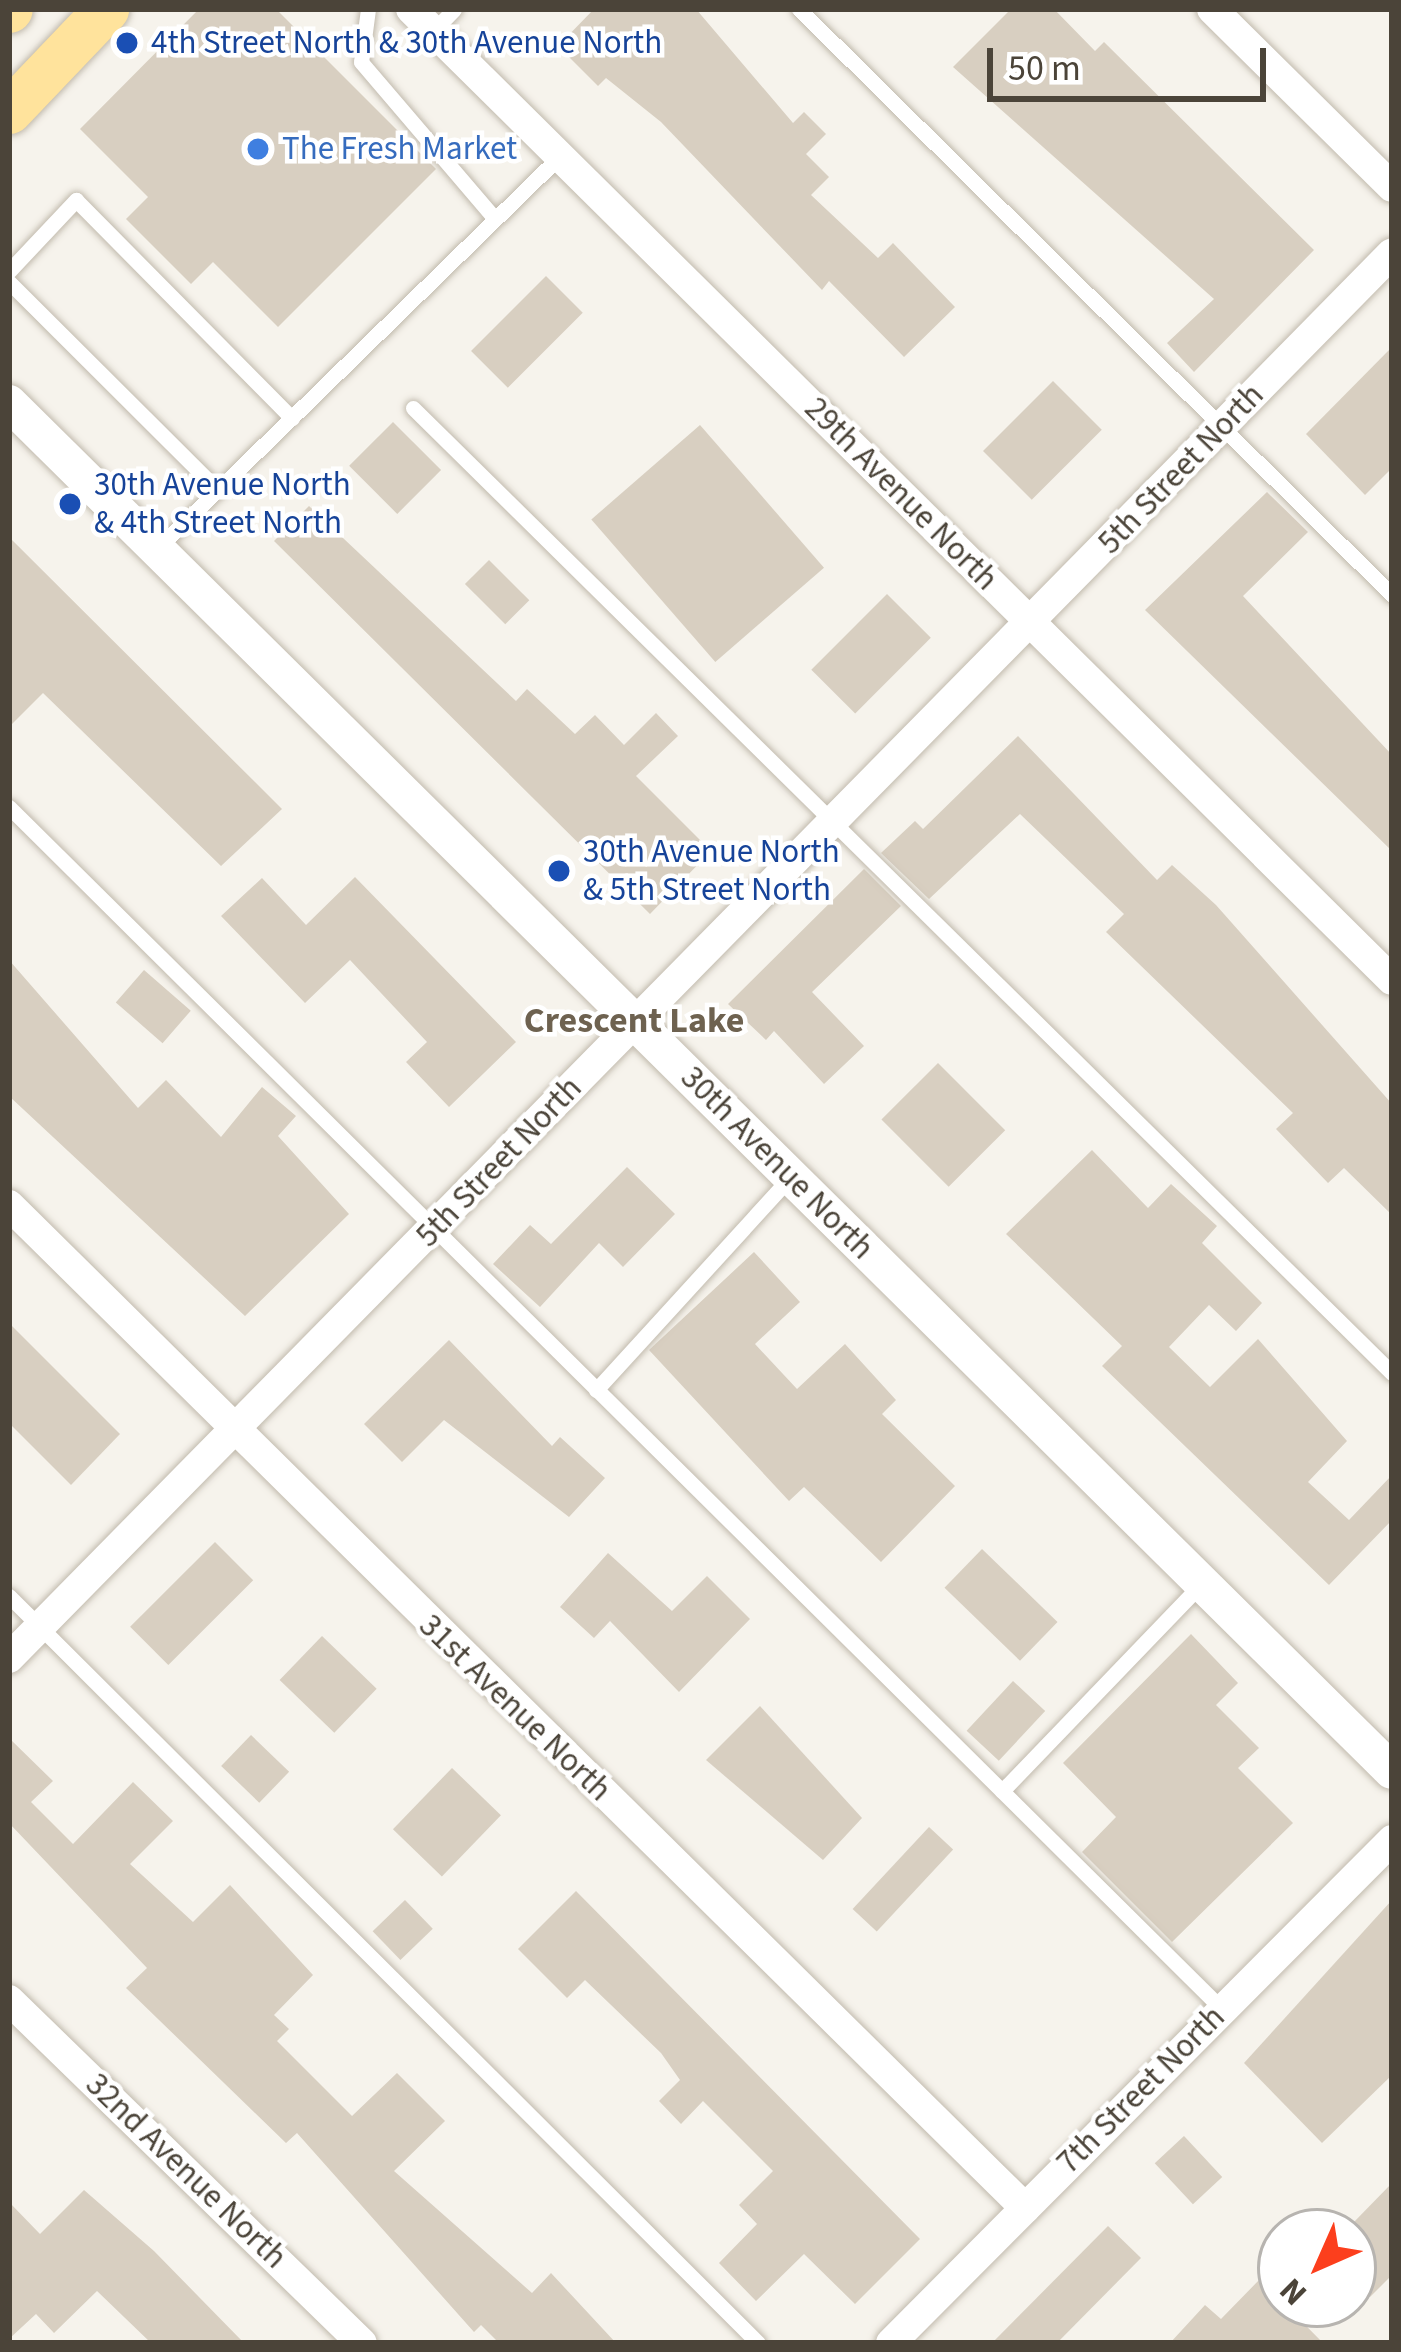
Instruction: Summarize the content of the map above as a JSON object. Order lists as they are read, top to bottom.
{
  "streets": {
    "street": [
      "5th Street North",
      "29th Avenue North",
      "30th Avenue North",
      "31st Avenue North",
      "7th Street North",
      "32nd Avenue North"
    ]
  },
  "crossings": [
    ["5th Street North", "29th Avenue North"],
    ["5th Street North", "30th Avenue North"],
    ["5th Street North", "31st Avenue North"],
    ["31st Avenue North", "7th Street North"]
  ],
  "districts": ["Crescent Lake"],
  "places": [
    "4th Street North & 30th Avenue North",
    "The Fresh Market",
    "30th Avenue North & 4th Street North",
    "30th Avenue North & 5th Street North"
  ],
  "scale_bar": "50 m",
  "north": "bottom left"
}
